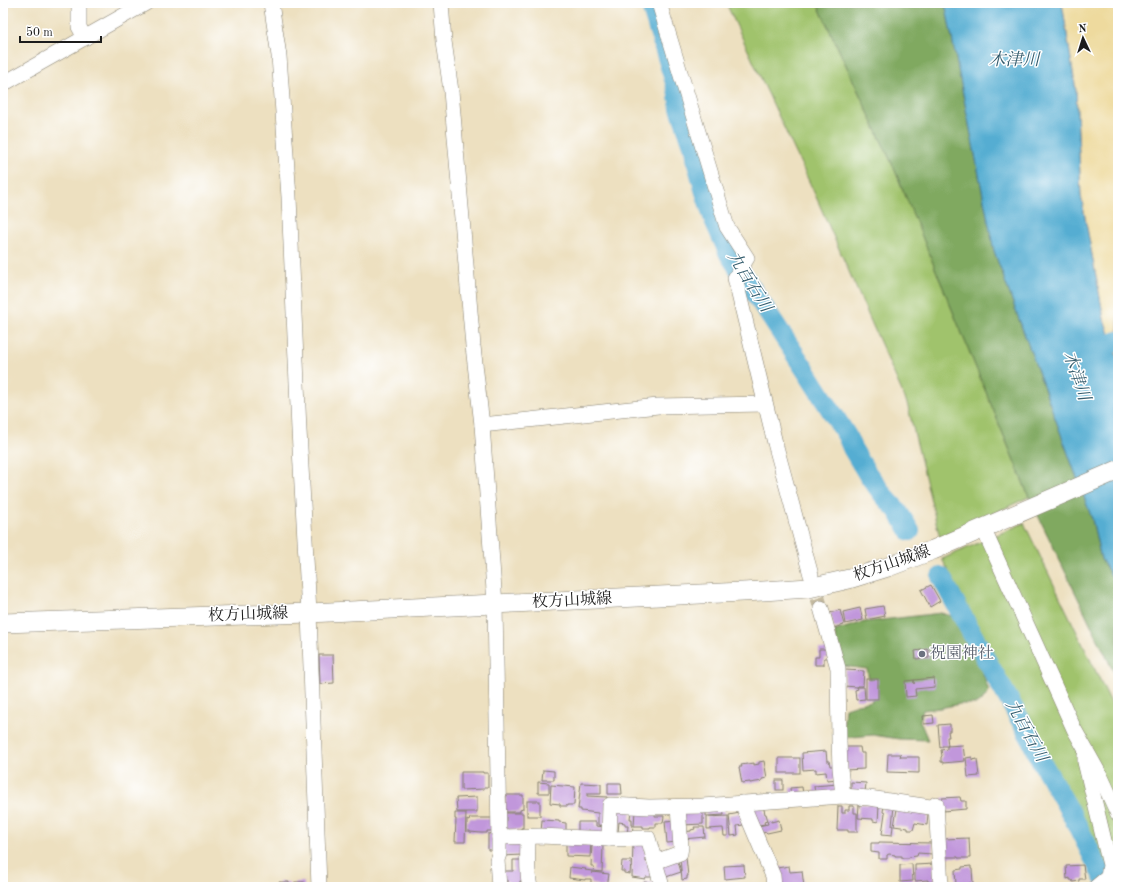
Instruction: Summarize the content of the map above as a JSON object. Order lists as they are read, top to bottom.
{
  "streets": {
    "main road": ["枚方山城線"]
  },
  "water": ["木津川", "九百石川"],
  "places": ["祝園神社"],
  "scale_bar": "50 m",
  "north": "top"
}
